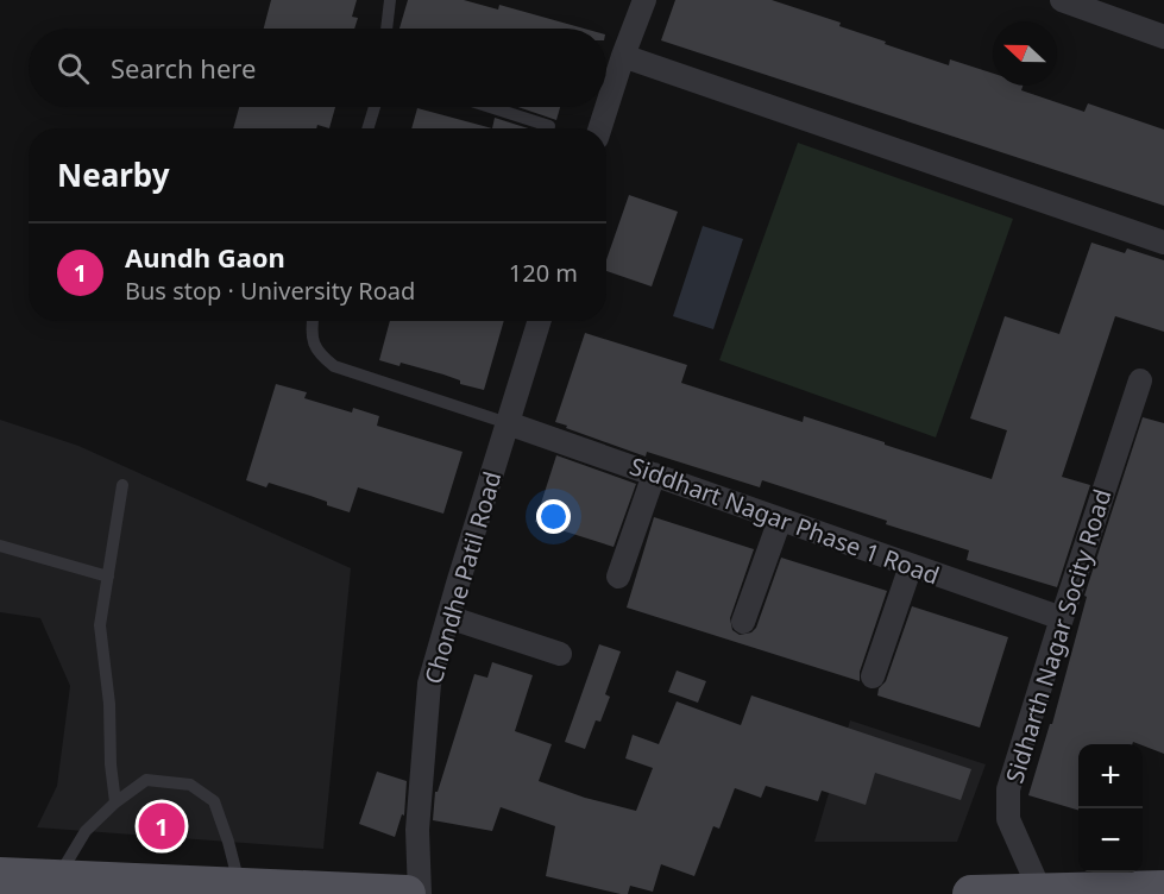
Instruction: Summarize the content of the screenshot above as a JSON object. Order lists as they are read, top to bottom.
{
  "streets": {
    "street": ["Siddhart Nagar Phase 1 Road", "Chondhe Patil Road", "Sidharth Nagar Socity Road"]
  },
  "crossings": [
    ["Siddhart Nagar Phase 1 Road", "Chondhe Patil Road"],
    ["Siddhart Nagar Phase 1 Road", "Sidharth Nagar Socity Road"]
  ],
  "north": "left",
  "page": {
    "search": "Search here",
    "heading": "Nearby",
    "list": [
      {
        "mark": "1",
        "name": "Aundh Gaon",
        "note": "Bus stop · University Road",
        "value": "120 m"
      }
    ],
    "map_buttons": ["+", "−"],
    "pins": "1"
  }
}
